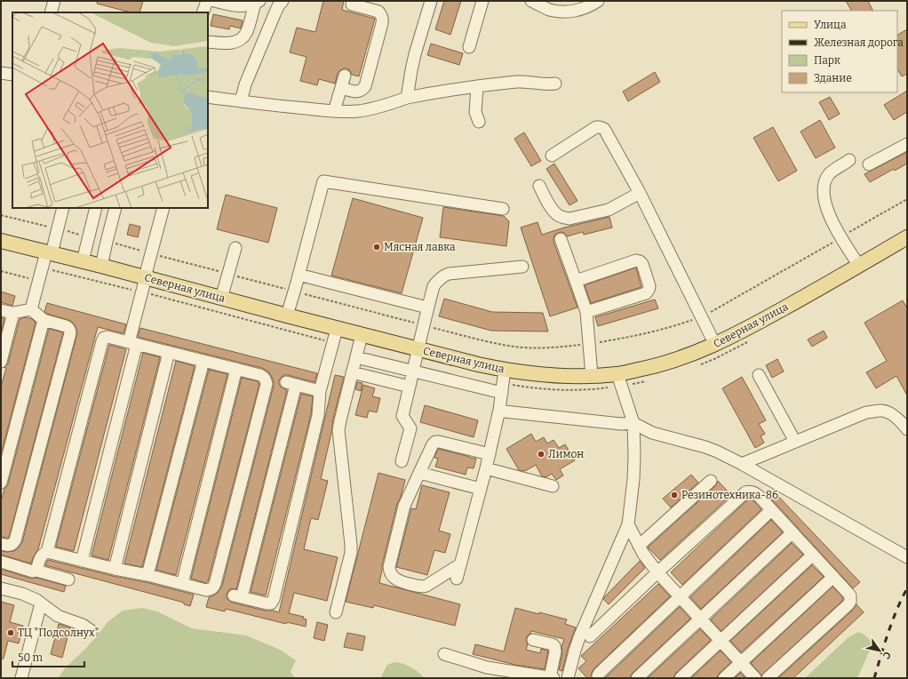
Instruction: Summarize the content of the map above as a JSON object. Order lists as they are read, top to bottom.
{
  "streets": {
    "main road": ["Северная улица"]
  },
  "places": [
    "Мясная лавка",
    "Лимон",
    "Резинотехника-86",
    "ТЦ \"Подсолнух\""
  ],
  "legend": [
    "Улица",
    "Железная дорога",
    "Парк",
    "Здание"
  ],
  "scale_bar": "50 m",
  "north": "bottom right"
}
